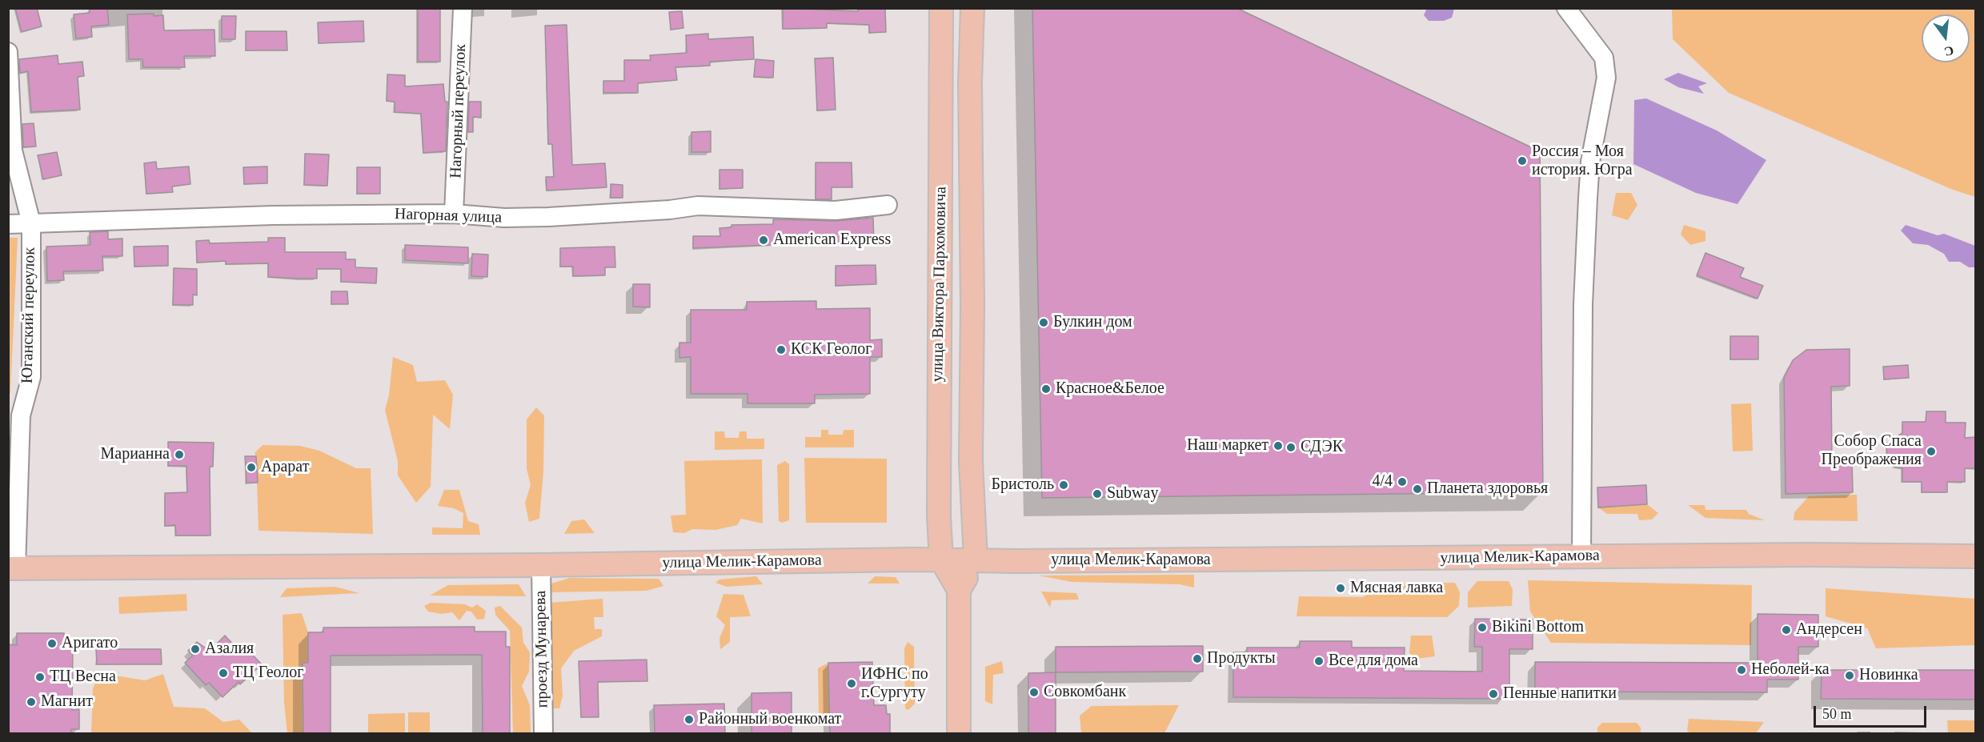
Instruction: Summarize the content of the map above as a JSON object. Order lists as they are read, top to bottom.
{
  "streets": {
    "main road": ["улица Виктора Пархомовича", "улица Мелик-Карамова"],
    "street": [
      "Нагорный переулок",
      "Нагорная улица",
      "Юганский переулок",
      "проезд Мунарева"
    ]
  },
  "crossings": [
    ["Нагорный переулок", "Нагорная улица"],
    ["Нагорная улица", "Юганский переулок"],
    ["улица Виктора Пархомовича", "улица Мелик-Карамова"],
    ["Юганский переулок", "улица Мелик-Карамова"],
    ["улица Мелик-Карамова", "проезд Мунарева"]
  ],
  "places": [
    "Россия – Моя история. Югра",
    "American Express",
    "Булкин дом",
    "КСК Геолог",
    "Красное&Белое",
    "Наш маркет",
    "СДЭК",
    "Собор Спаса Преображения",
    "Марианна",
    "Арарат",
    "4/4",
    "Бристоль",
    "Планета здоровья",
    "Subway",
    "Мясная лавка",
    "Bikini Bottom",
    "Андерсен",
    "Аригато",
    "Азалия",
    "Продукты",
    "Все для дома",
    "Неболей-ка",
    "ТЦ Геолог",
    "Новинка",
    "ТЦ Весна",
    "ИФНС по г.Сургуту",
    "Совкомбанк",
    "Пенные напитки",
    "Магнит",
    "Районный военкомат"
  ],
  "scale_bar": "50 m",
  "north": "bottom"
}
